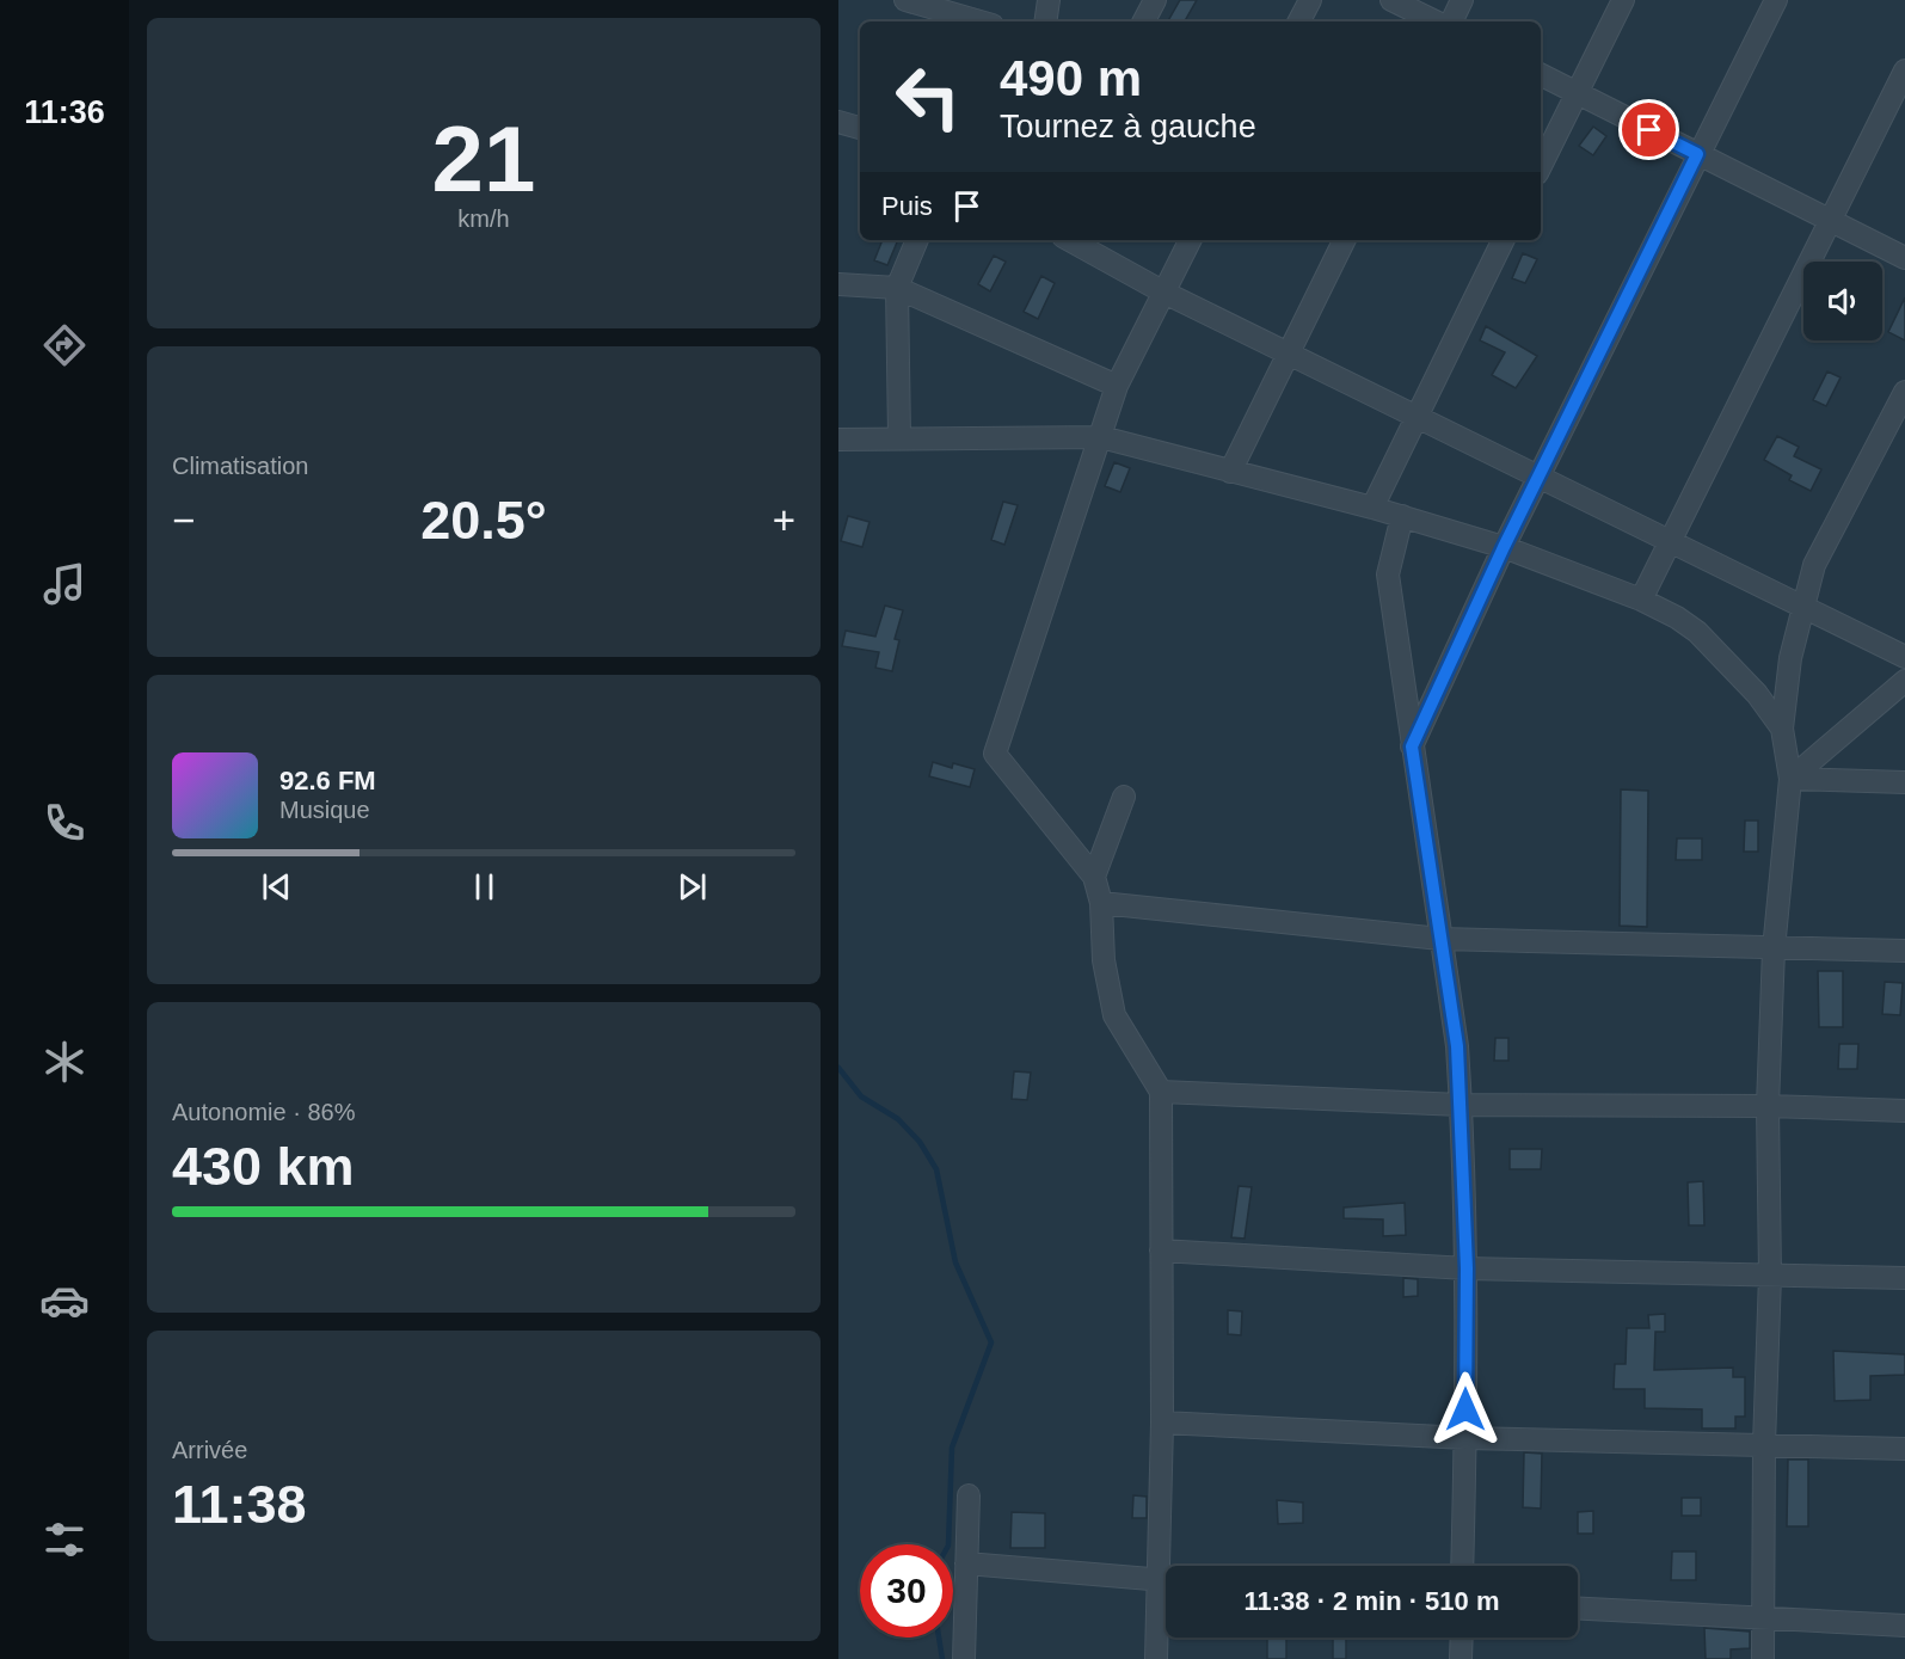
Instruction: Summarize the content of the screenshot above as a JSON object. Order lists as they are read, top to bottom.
{
  "page": {
    "tabs": "11:36",
    "tile": [
      ["21", "km/h"],
      "Climatisation",
      ["Autonomie · 86%", "430 km"],
      ["Arrivée", "11:38"]
    ],
    "turn": ["490 m", "Tournez à gauche"],
    "then": "Puis",
    "heat": ["−", "20.5°", "+"],
    "song": ["92.6 FM", "Musique"],
    "limit": "30",
    "trip": "11:38 · 2 min · 510 m"
  }
}
